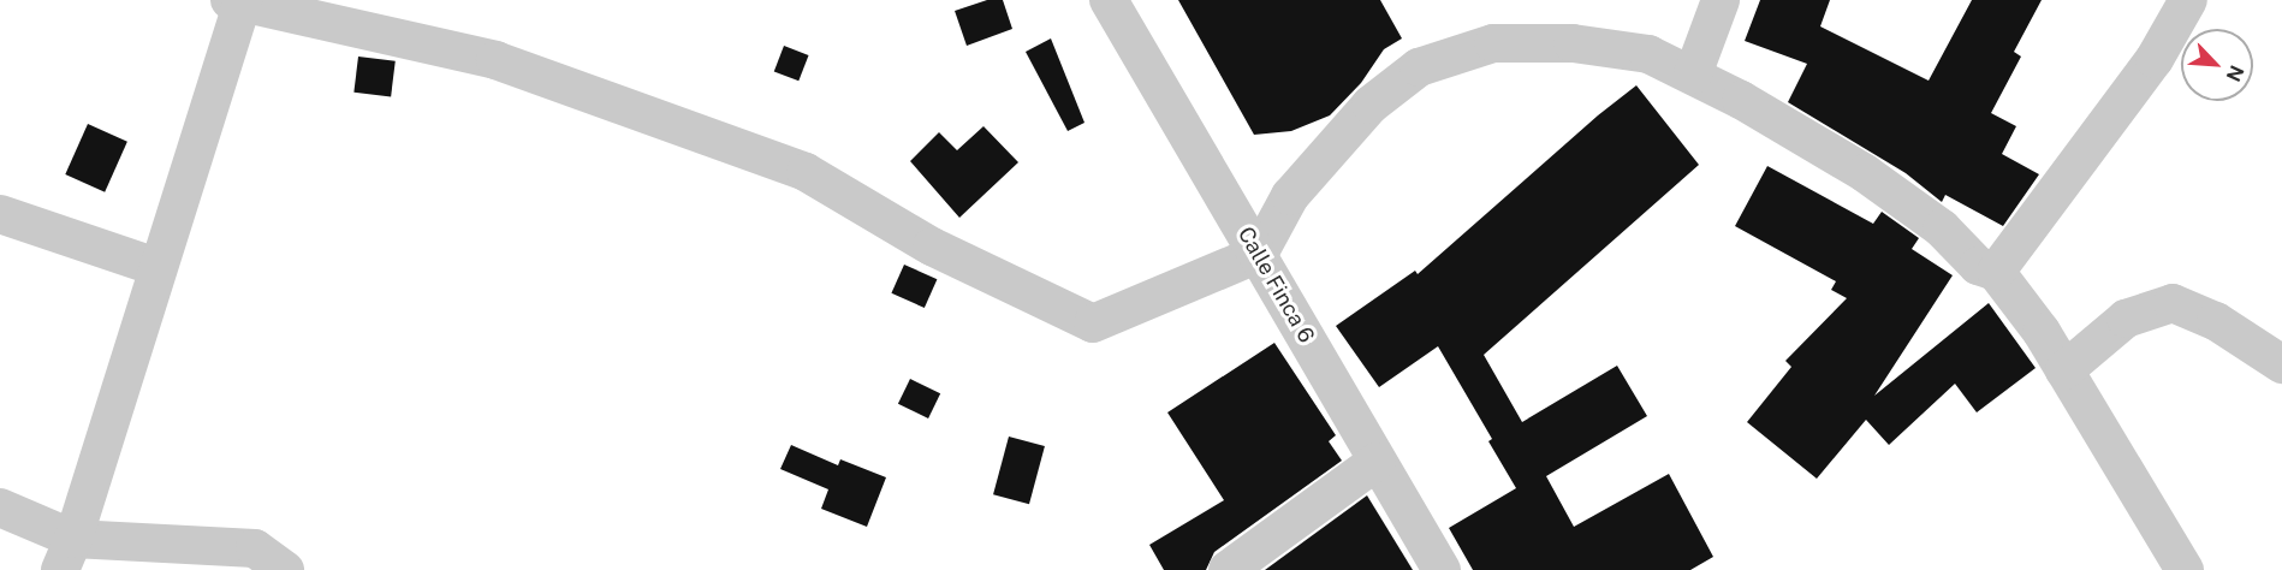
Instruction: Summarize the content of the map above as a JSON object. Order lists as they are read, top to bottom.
{
  "streets": {
    "street": ["Calle Finca 6"]
  },
  "north": "bottom right"
}
